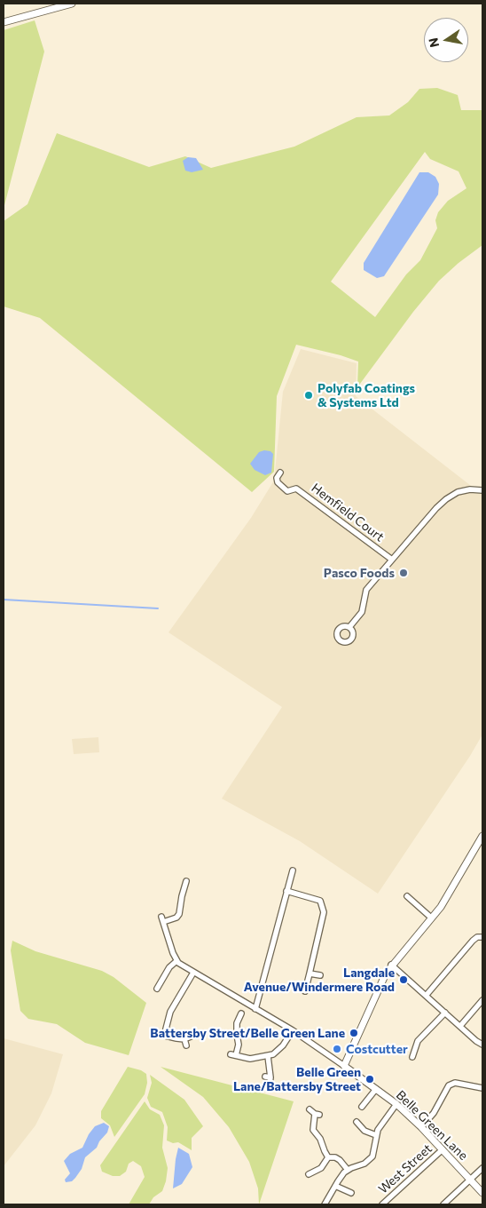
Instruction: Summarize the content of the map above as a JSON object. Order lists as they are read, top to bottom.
{
  "streets": {
    "street": ["Hemfield Court", "Belle Green Lane", "West Street"]
  },
  "crossings": [
    ["Belle Green Lane", "West Street"]
  ],
  "places": [
    "Polyfab Coatings & Systems Ltd",
    "Pasco Foods",
    "Langdale Avenue/Windermere Road",
    "Battersby Street/Belle Green Lane",
    "Costcutter",
    "Belle Green Lane/Battersby Street"
  ],
  "north": "left"
}
